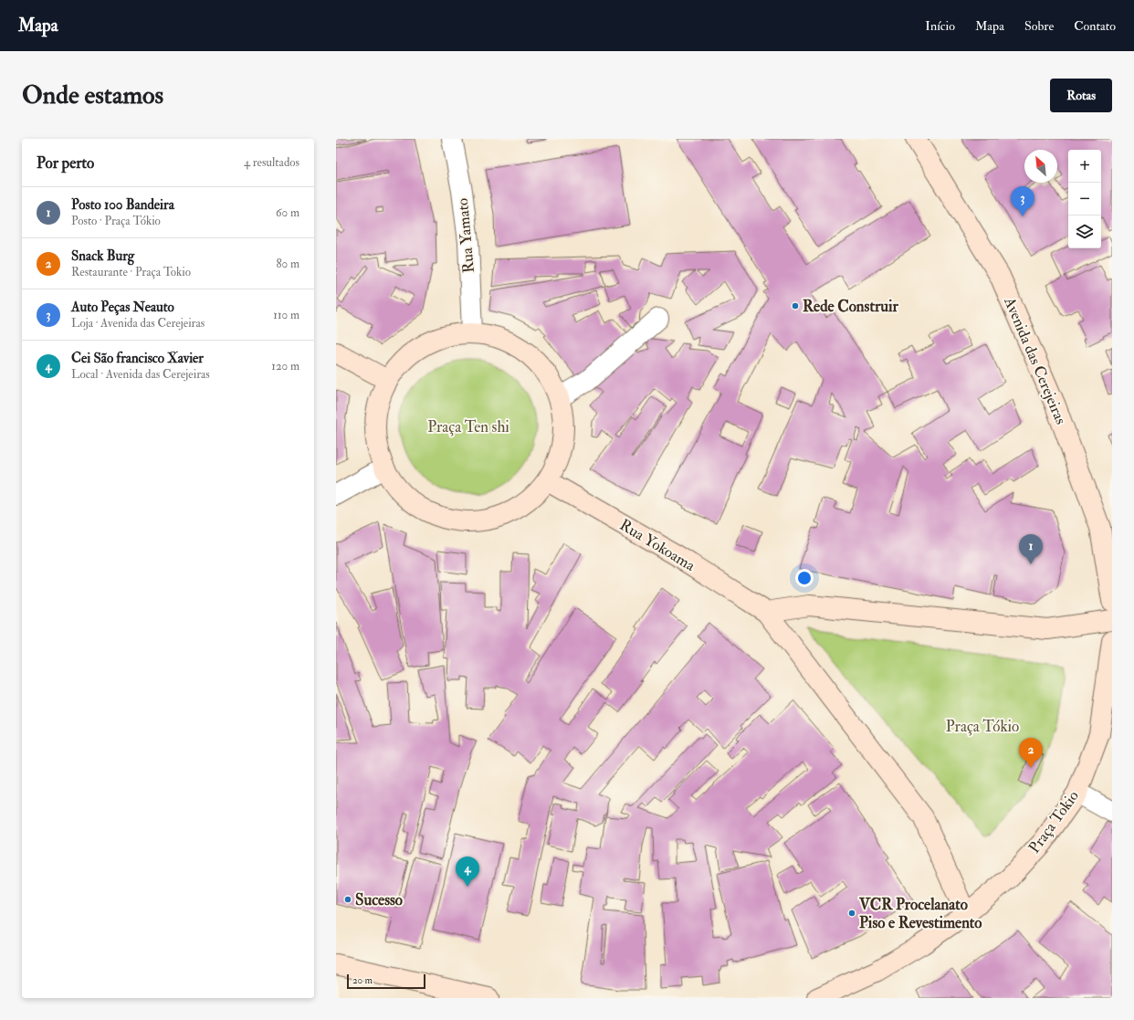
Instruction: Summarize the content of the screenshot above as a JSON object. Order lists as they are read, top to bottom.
{
  "streets": {
    "street": [
      "Rua Yamato",
      "Avenida das Cerejeiras",
      "Rua Yokoama",
      "Praça Tokio"
    ]
  },
  "parks": ["Praça Ten shi", "Praça Tókio"],
  "places": ["Rede Construir", "Sucesso", "VCR Procelanato Piso e Revestimento"],
  "scale_bar": "20 m",
  "north": "top left",
  "page": {
    "header": "Mapa",
    "nav": [
      "Início",
      "Mapa",
      "Sobre",
      "Contato"
    ],
    "buttons": "Rotas",
    "title": "Onde estamos",
    "heading": ["Por perto", "4 resultados"],
    "map_buttons": ["+", "−"],
    "list": [
      {
        "mark": "1",
        "name": "Posto 100 Bandeira",
        "note": "Posto · Praça Tókio",
        "value": "60 m"
      },
      {
        "mark": "2",
        "name": "Snack Burg",
        "note": "Restaurante · Praça Tokio",
        "value": "80 m"
      },
      {
        "mark": "3",
        "name": "Auto Peças Neauto",
        "note": "Loja · Avenida das Cerejeiras",
        "value": "110 m"
      },
      {
        "mark": "4",
        "name": "Cei São francisco Xavier",
        "note": "Local · Avenida das Cerejeiras",
        "value": "120 m"
      }
    ],
    "pins": [
      "3",
      "1",
      "2",
      "4"
    ],
    "scale": "20 m"
  }
}
